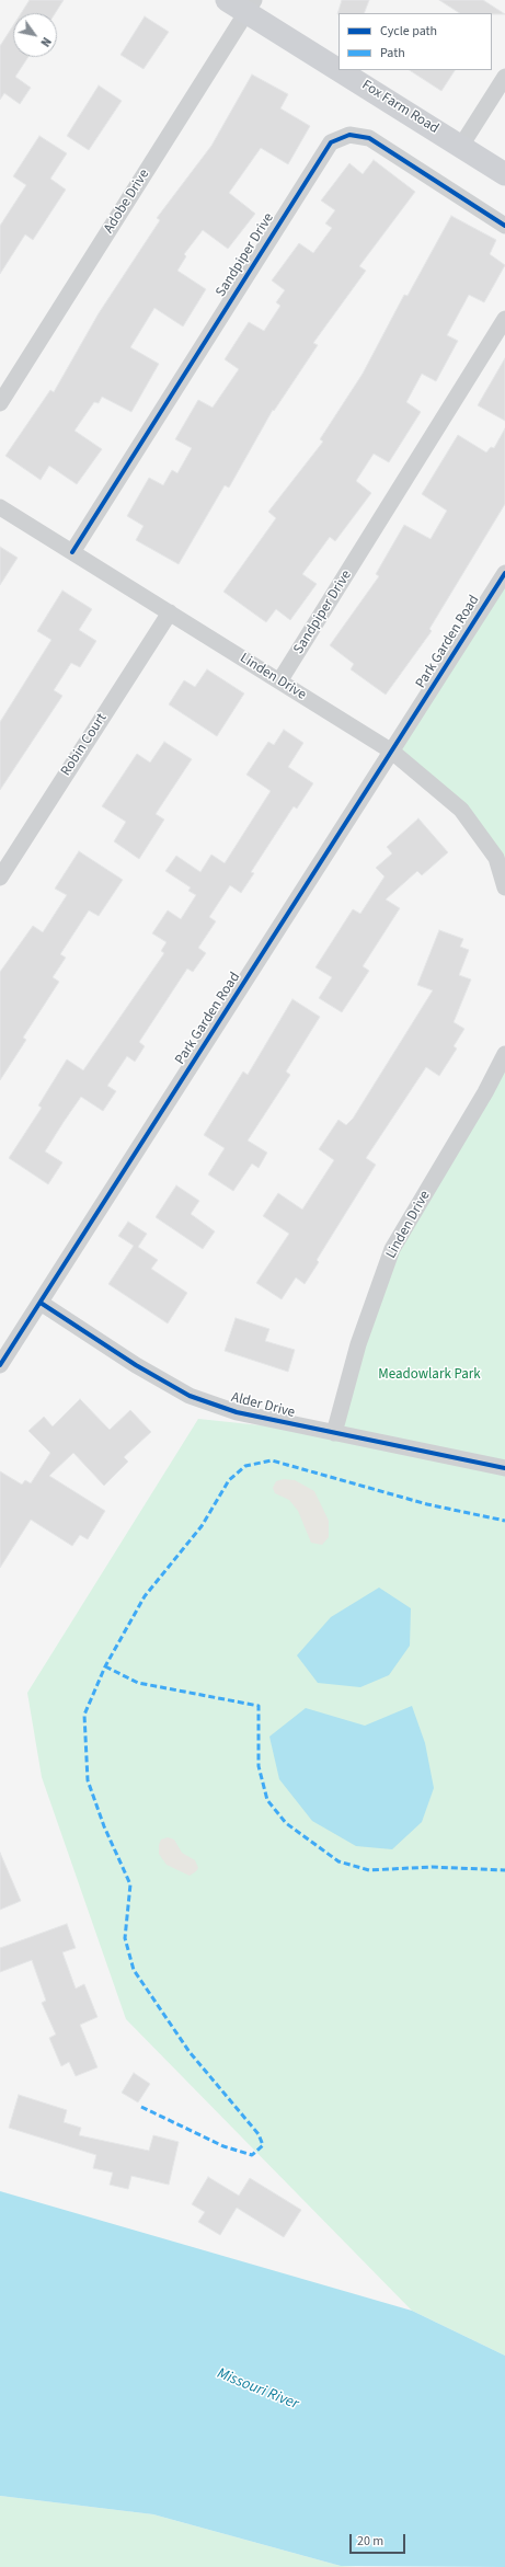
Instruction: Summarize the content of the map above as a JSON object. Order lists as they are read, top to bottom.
{
  "streets": {
    "street": [
      "Fox Farm Road",
      "Adobe Drive",
      "Sandpiper Drive",
      "Park Garden Road",
      "Linden Drive",
      "Robin Court",
      "Alder Drive"
    ]
  },
  "crossings": [
    ["Fox Farm Road", "Adobe Drive"],
    ["Sandpiper Drive", "Linden Drive"],
    ["Park Garden Road", "Linden Drive"],
    ["Park Garden Road", "Alder Drive"],
    ["Linden Drive", "Robin Court"],
    ["Linden Drive", "Alder Drive"]
  ],
  "water": ["Missouri River"],
  "parks": ["Meadowlark Park"],
  "legend": ["Cycle path", "Path"],
  "scale_bar": "20 m",
  "north": "bottom right"
}
